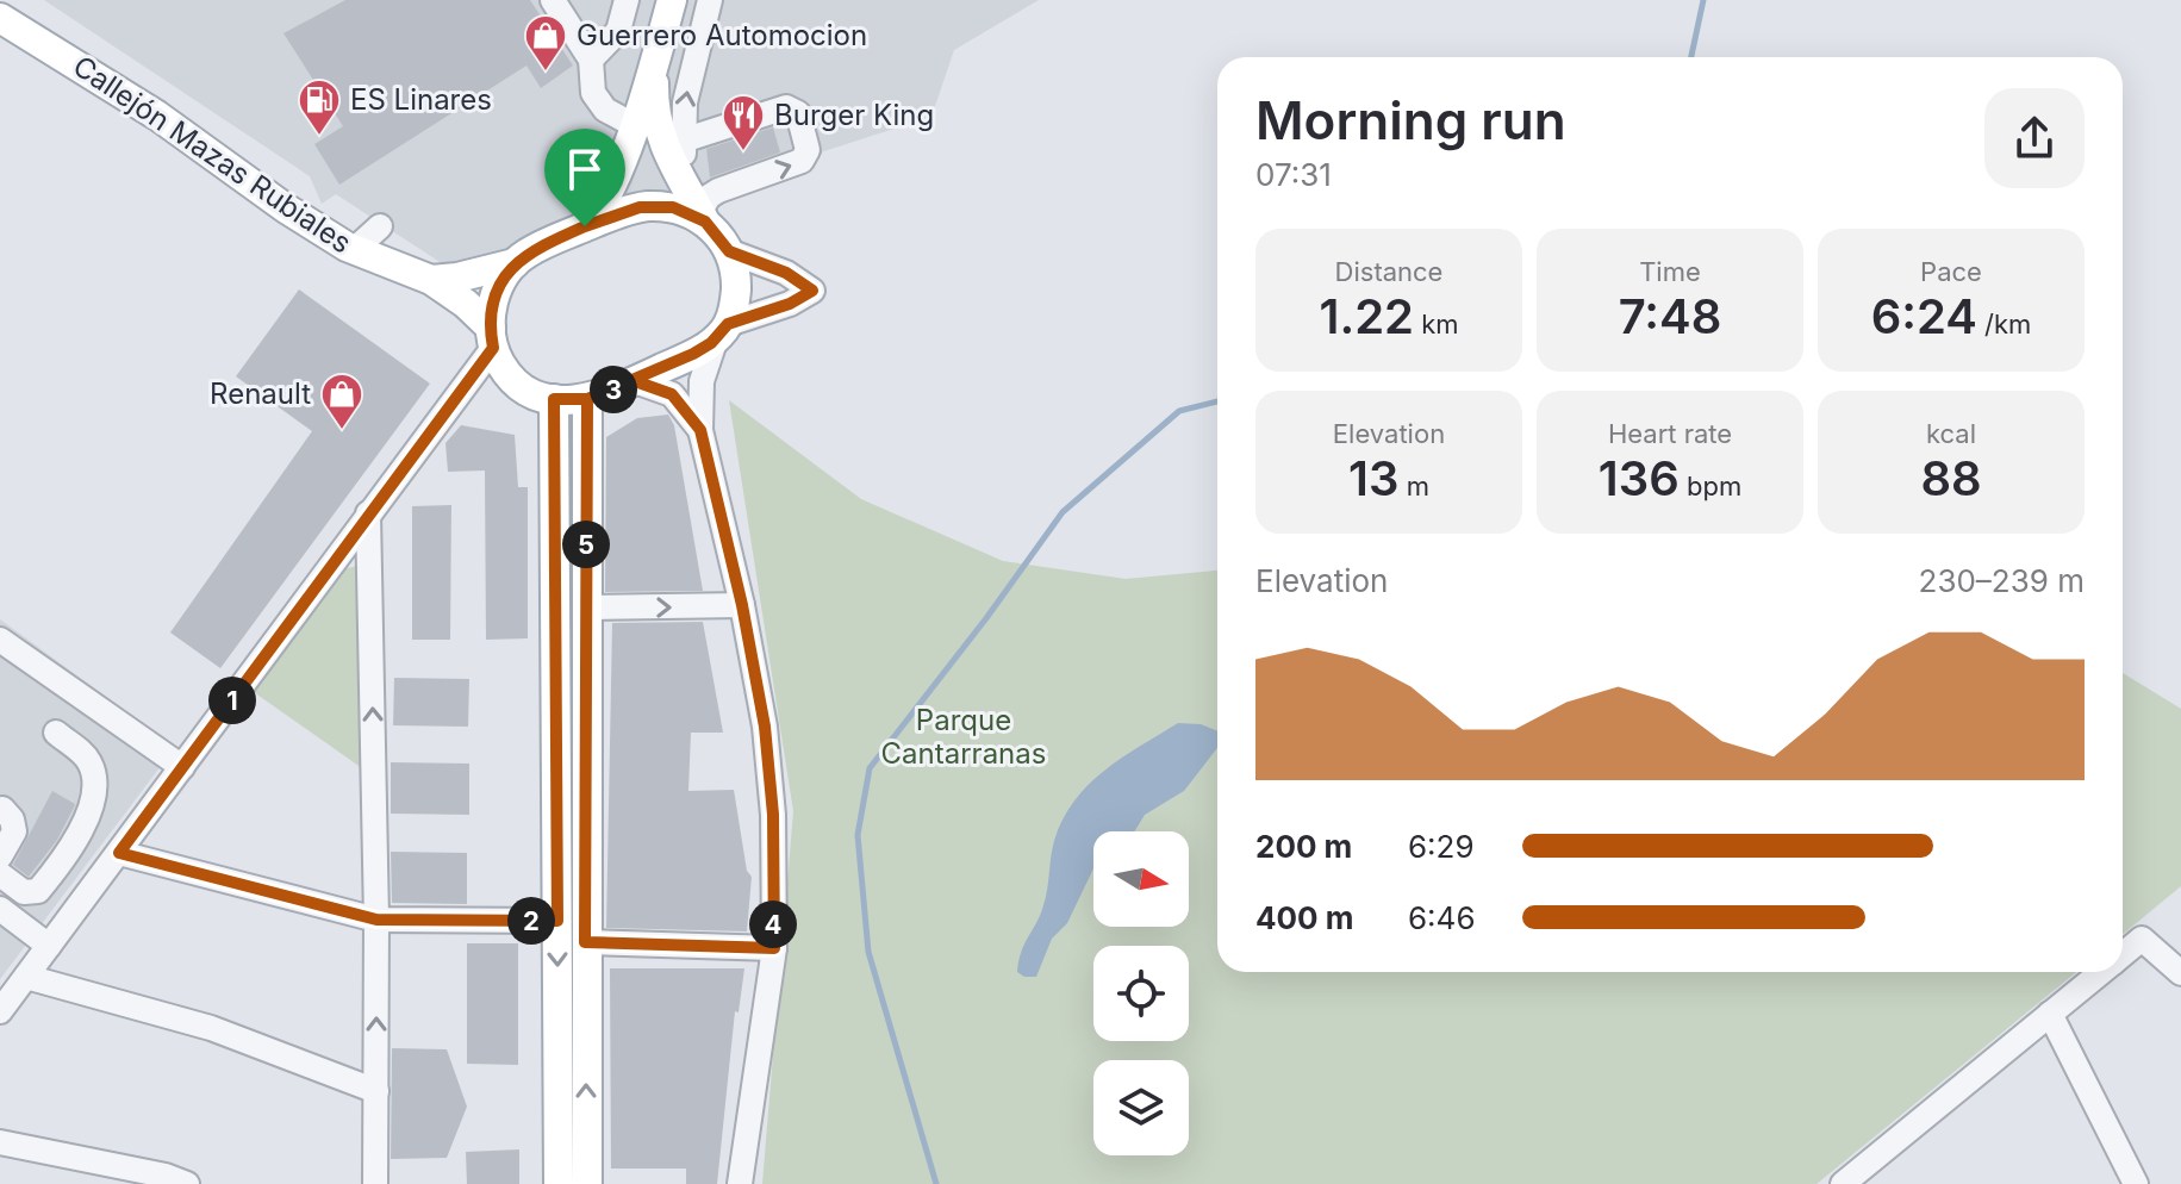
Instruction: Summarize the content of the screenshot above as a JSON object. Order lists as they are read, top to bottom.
{
  "streets": {
    "main road": ["Callejón Mazas Rubiales"]
  },
  "parks": ["Parque Cantarranas"],
  "places": {
    "shop": ["Guerrero Automocion", "Renault"],
    "fuel station": ["ES Linares"],
    "restaurant": ["Burger King"]
  },
  "north": "right",
  "page": {
    "heading": ["Morning run", "07:31"],
    "stats": [
      ["Distance", "1.22 km"],
      ["Time", "7:48"],
      ["Pace", "6:24 /km"],
      ["Elevation", "13 m"],
      ["Heart rate", "136 bpm"],
      ["kcal", "88"]
    ],
    "pins": [
      "3",
      "5",
      "1",
      "2",
      "4"
    ],
    "chart": ["Elevation", "230–239 m"],
    "list": [
      {
        "name": "200 m",
        "note": "6:29"
      },
      {
        "name": "400 m",
        "note": "6:46"
      }
    ]
  }
}
